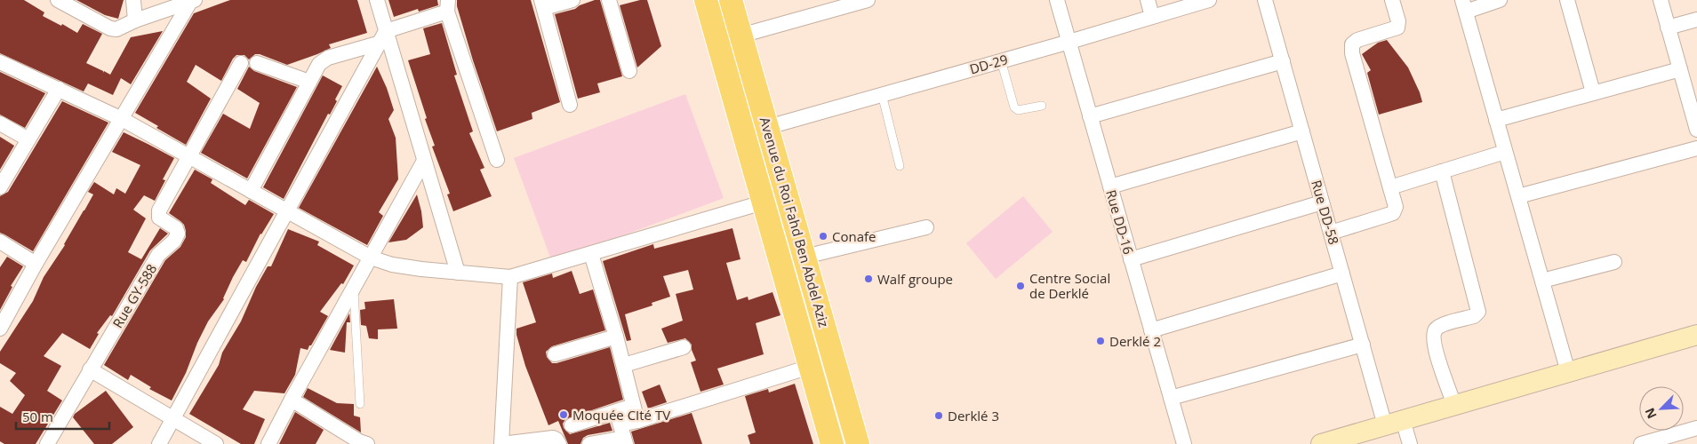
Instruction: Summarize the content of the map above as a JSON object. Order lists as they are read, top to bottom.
{
  "streets": {
    "main road": ["Avenue du Roi Fahd Ben Abdel Aziz"],
    "street": [
      "DD-29",
      "Rue DD-58",
      "Rue DD-16",
      "Rue GY-588"
    ]
  },
  "crossings": [
    ["DD-29", "Avenue du Roi Fahd Ben Abdel Aziz"],
    ["DD-29", "Rue DD-16"]
  ],
  "places": [
    "Conafe",
    "Walf groupe",
    "Centre Social de Derklé",
    "Derklé 2",
    "Moquée CIté TV",
    "Derklé 3"
  ],
  "scale_bar": "50 m",
  "north": "bottom left"
}
